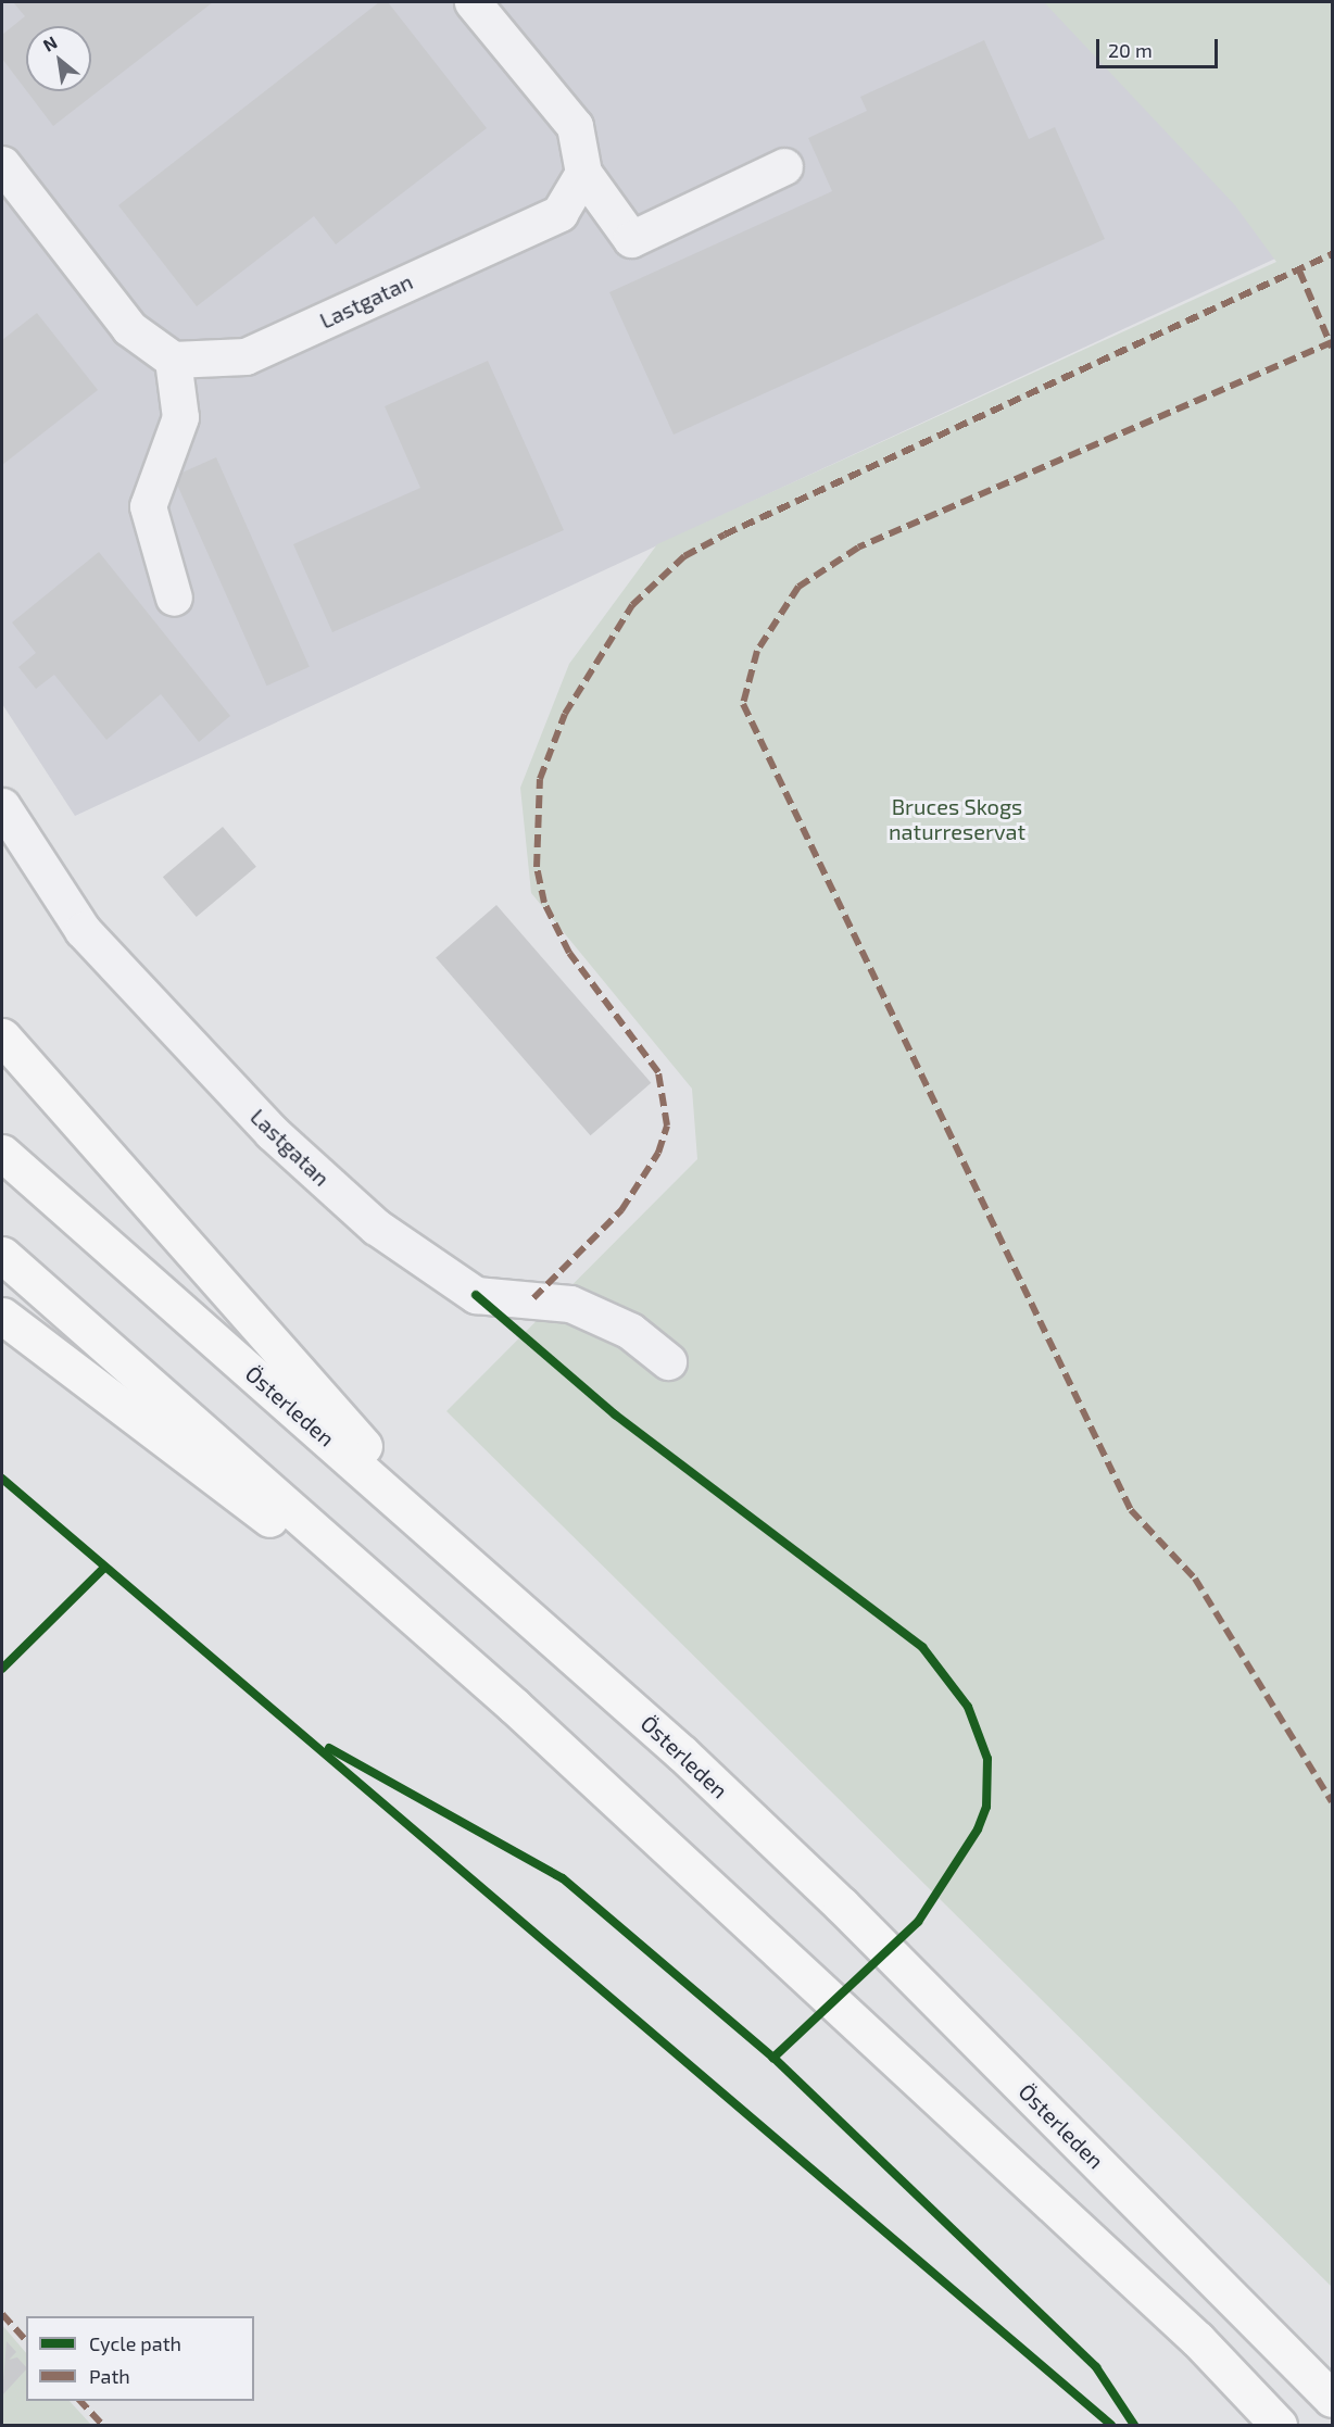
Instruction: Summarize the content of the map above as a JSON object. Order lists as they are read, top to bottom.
{
  "streets": {
    "main road": ["Österleden"],
    "street": ["Lastgatan"]
  },
  "parks": ["Bruces Skogs naturreservat"],
  "legend": ["Cycle path", "Path"],
  "scale_bar": "20 m",
  "north": "top left"
}
